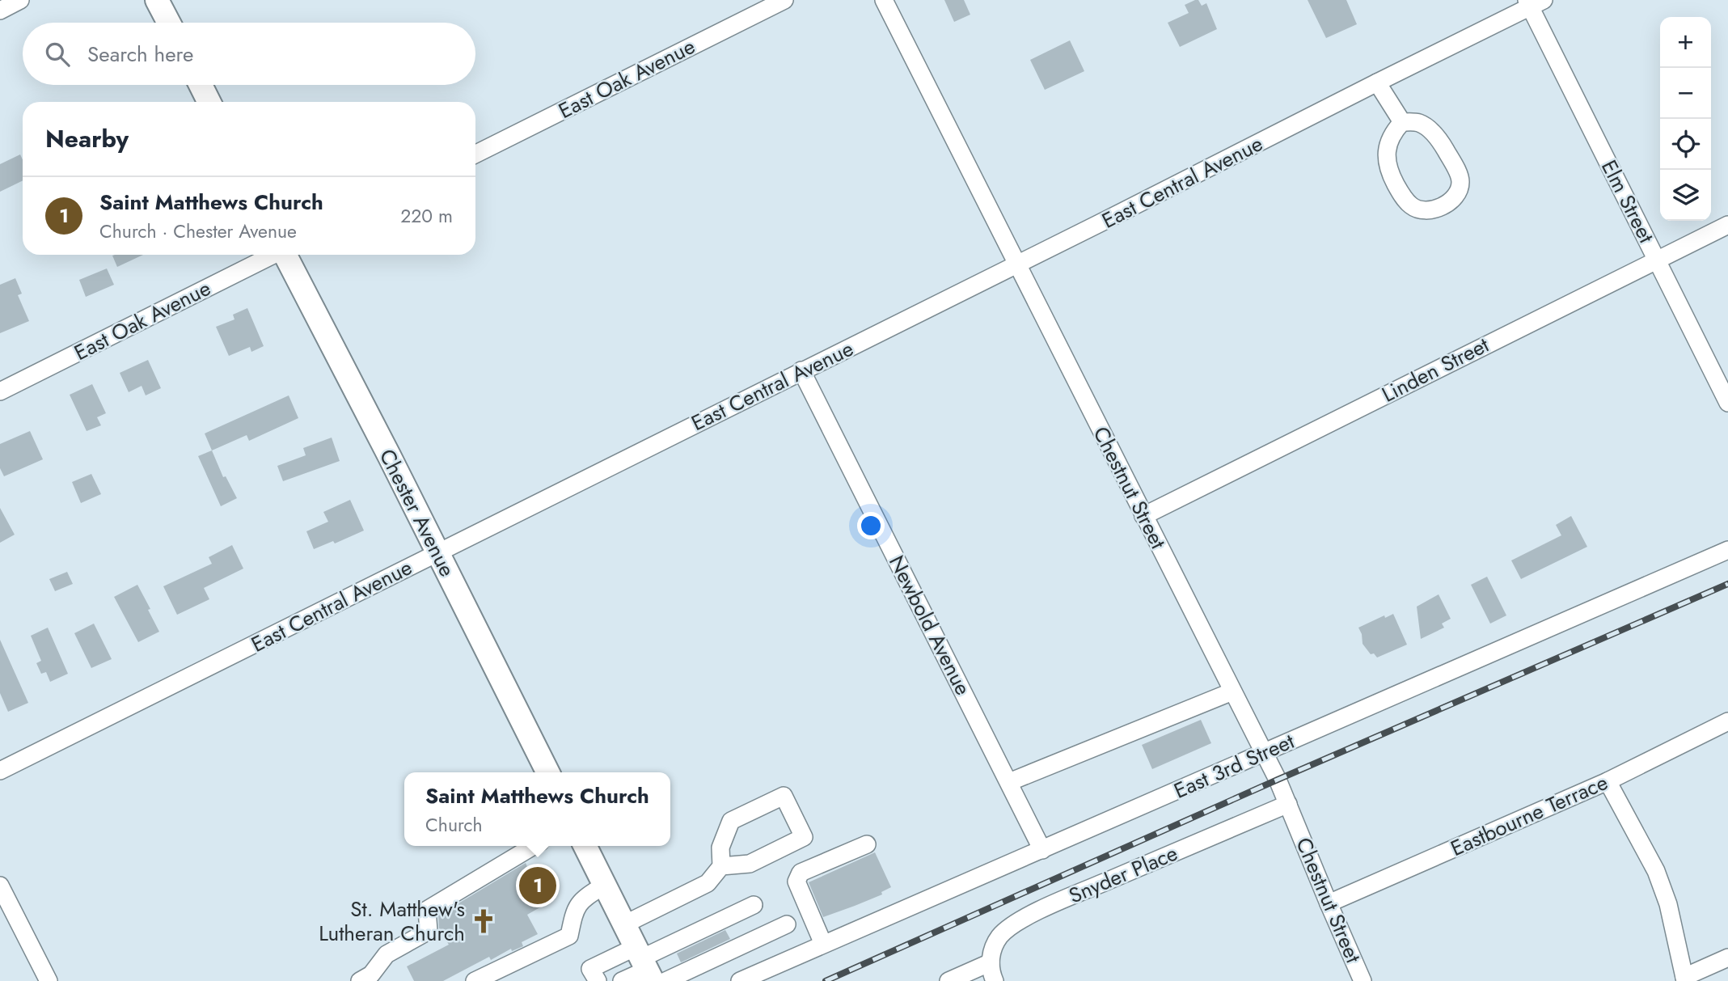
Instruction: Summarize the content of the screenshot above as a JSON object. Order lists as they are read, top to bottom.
{
  "streets": {
    "main road": ["Chester Avenue"],
    "street": [
      "East Oak Avenue",
      "East Central Avenue",
      "Elm Street",
      "Linden Street",
      "Chestnut Street",
      "Newbold Avenue",
      "East 3rd Street",
      "Eastbourne Terrace",
      "Snyder Place"
    ]
  },
  "crossings": [
    ["East Central Avenue", "Elm Street"],
    ["East Central Avenue", "Chestnut Street"],
    ["East Central Avenue", "Chester Avenue"],
    ["East Central Avenue", "Newbold Avenue"],
    ["Elm Street", "Linden Street"],
    ["Linden Street", "Chestnut Street"],
    ["Chestnut Street", "East 3rd Street"],
    ["Chestnut Street", "Eastbourne Terrace"],
    ["Chestnut Street", "Snyder Place"],
    ["Newbold Avenue", "East 3rd Street"]
  ],
  "places": {
    "church": ["St. Matthew's Lutheran Church"]
  },
  "page": {
    "map_buttons": ["+", "−"],
    "search": "Search here",
    "heading": "Nearby",
    "list": [
      {
        "mark": "1",
        "name": "Saint Matthews Church",
        "note": "Church · Chester Avenue",
        "value": "220 m"
      }
    ],
    "popup": ["Saint Matthews Church", "Church"],
    "pins": "1"
  }
}
